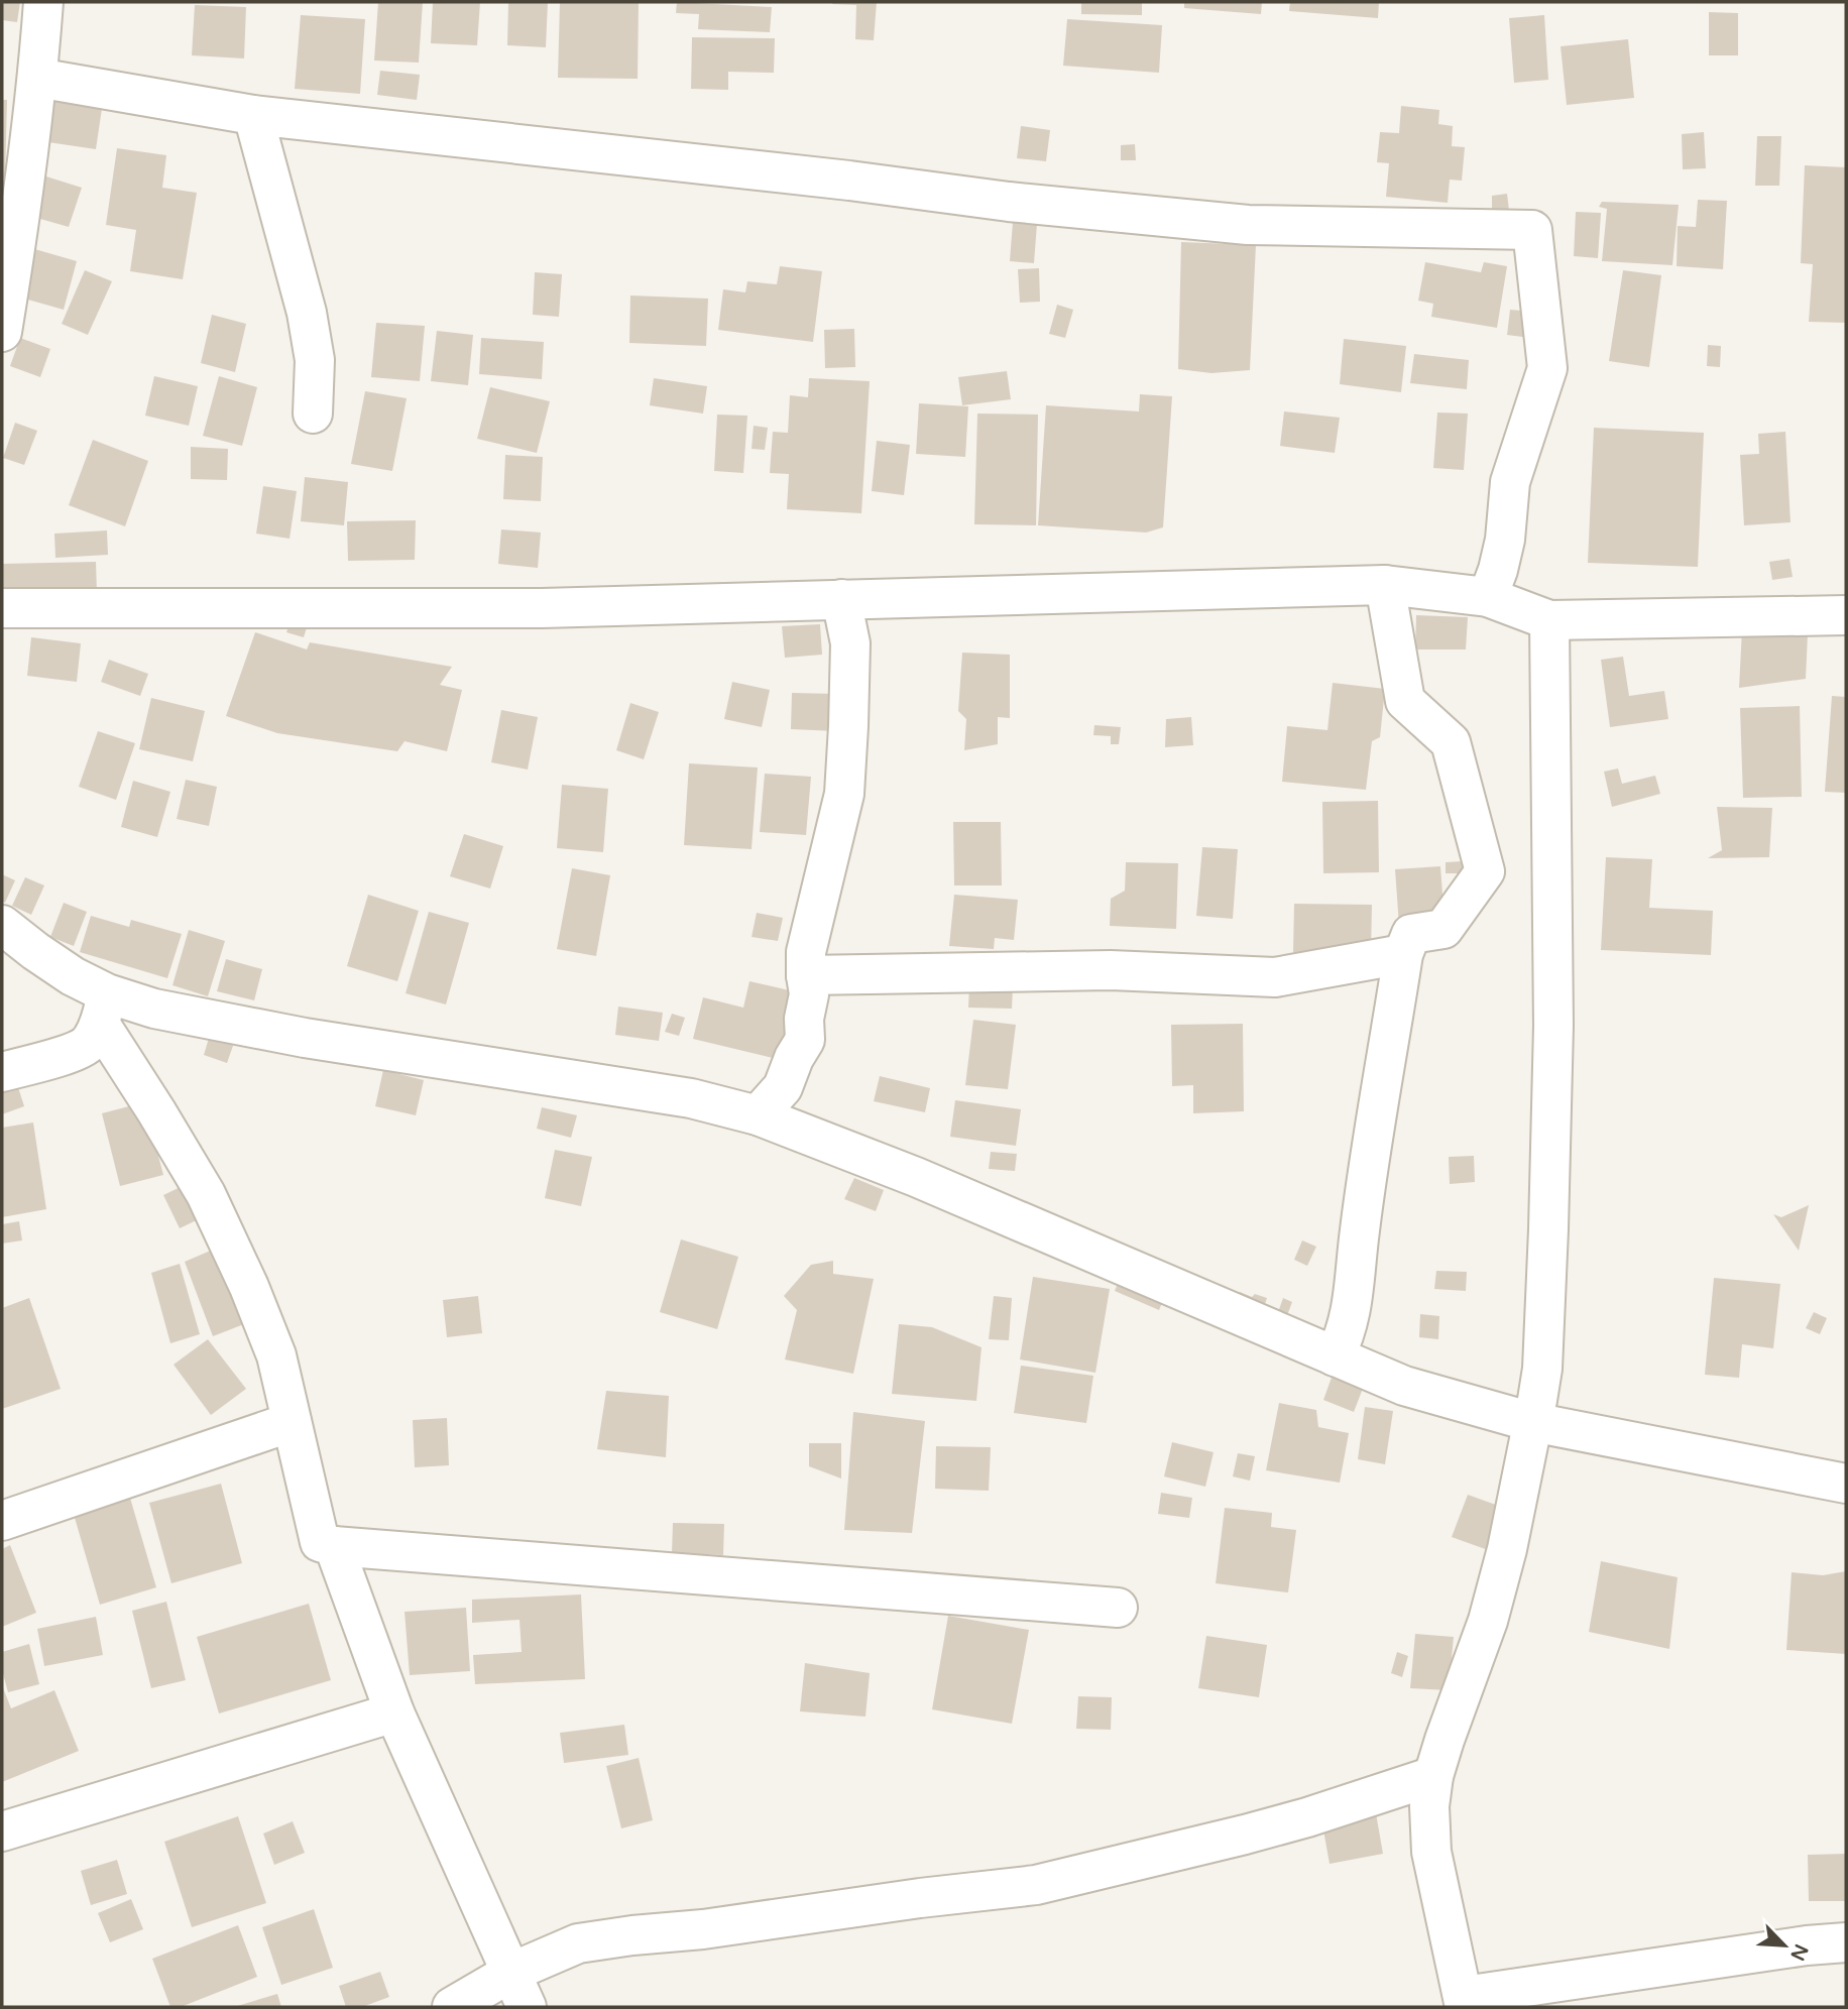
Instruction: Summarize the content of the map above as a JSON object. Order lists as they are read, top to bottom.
{
  "north": "bottom right"
}
